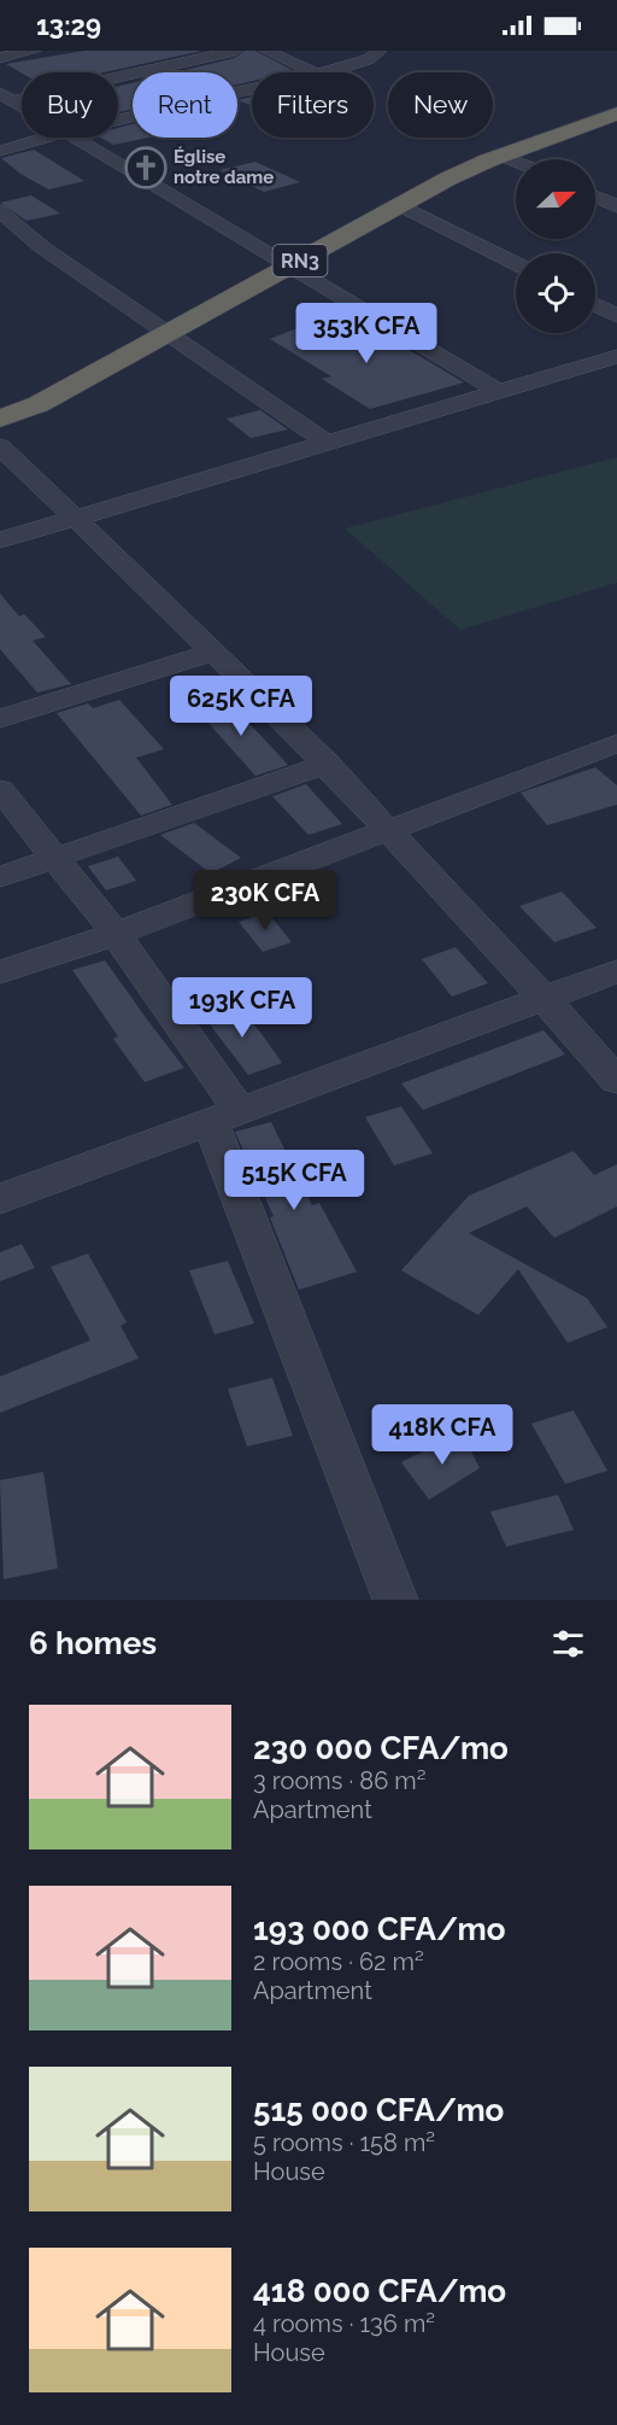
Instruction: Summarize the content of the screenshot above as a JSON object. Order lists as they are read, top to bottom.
{
  "streets": {
    "highway": ["RN3"]
  },
  "places": {
    "church": ["Église notre dame"]
  },
  "north": "right",
  "page": {
    "status": "13:29",
    "chip": [
      "Buy",
      "Rent",
      "Filters",
      "New"
    ],
    "price": [
      "353K CFA",
      "625K CFA",
      "230K CFA",
      "193K CFA",
      "515K CFA",
      "418K CFA"
    ],
    "heading": "6 homes",
    "list": [
      {
        "name": "230 000 CFA/mo",
        "note": "3 rooms · 86 m² · Apartment"
      },
      {
        "name": "193 000 CFA/mo",
        "note": "2 rooms · 62 m² · Apartment"
      },
      {
        "name": "515 000 CFA/mo",
        "note": "5 rooms · 158 m² · House"
      },
      {
        "name": "418 000 CFA/mo",
        "note": "4 rooms · 136 m² · House"
      }
    ]
  }
}
